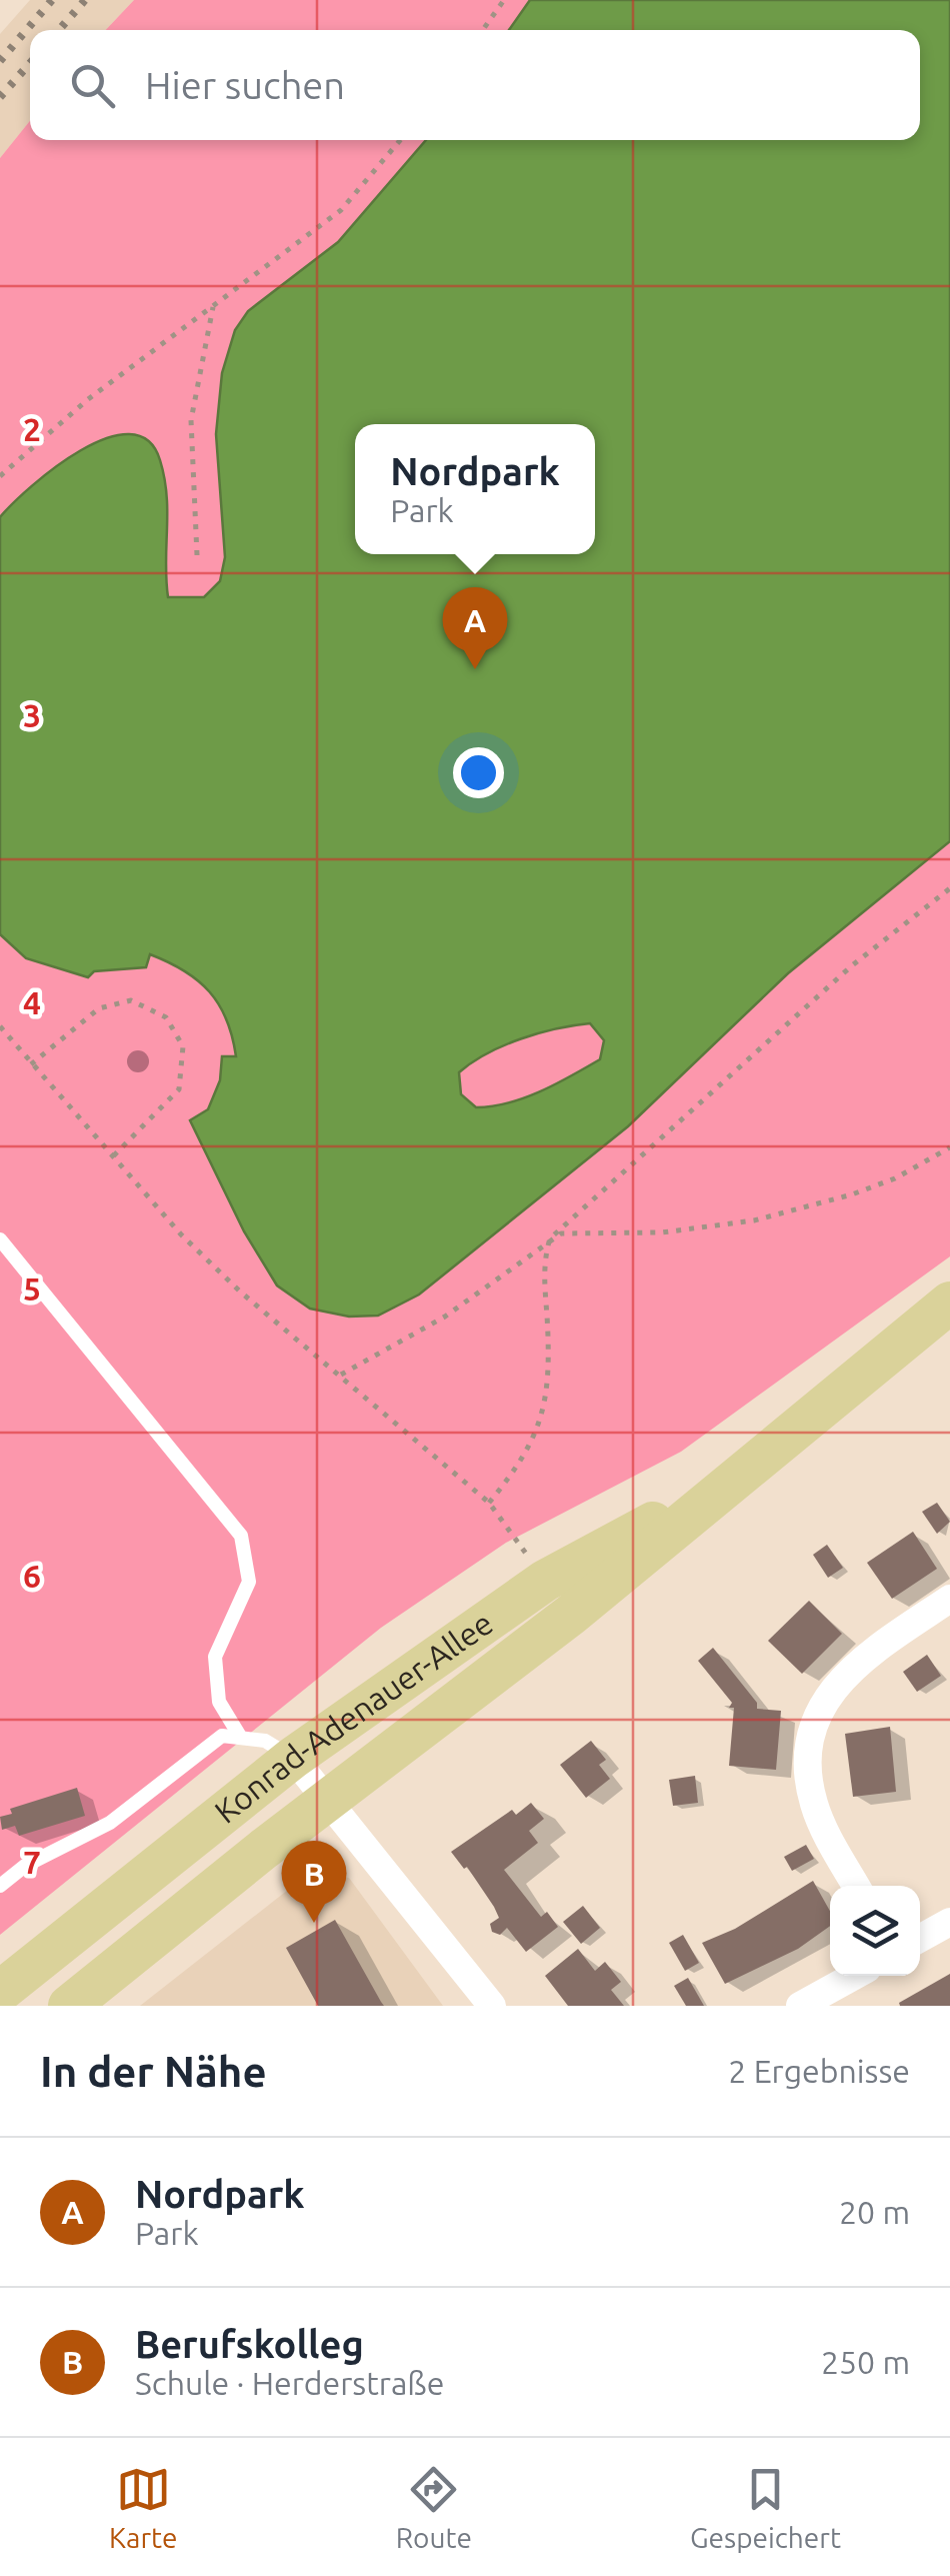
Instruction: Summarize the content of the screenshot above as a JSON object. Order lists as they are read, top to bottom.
{
  "streets": {
    "main road": ["Konrad-Adenauer-Allee"]
  },
  "page": {
    "search": "Hier suchen",
    "popup": ["Nordpark", "Park"],
    "pins": ["A", "B"],
    "heading": ["In der Nähe", "2 Ergebnisse"],
    "list": [
      {
        "mark": "A",
        "name": "Nordpark",
        "note": "Park",
        "value": "20 m"
      },
      {
        "mark": "B",
        "name": "Berufskolleg",
        "note": "Schule · Herderstraße",
        "value": "250 m"
      }
    ],
    "nav": ["Karte", "Route", "Gespeichert"]
  },
  "grid": {
    "rows": [
      "2",
      "3",
      "4",
      "5",
      "6",
      "7"
    ]
  }
}
